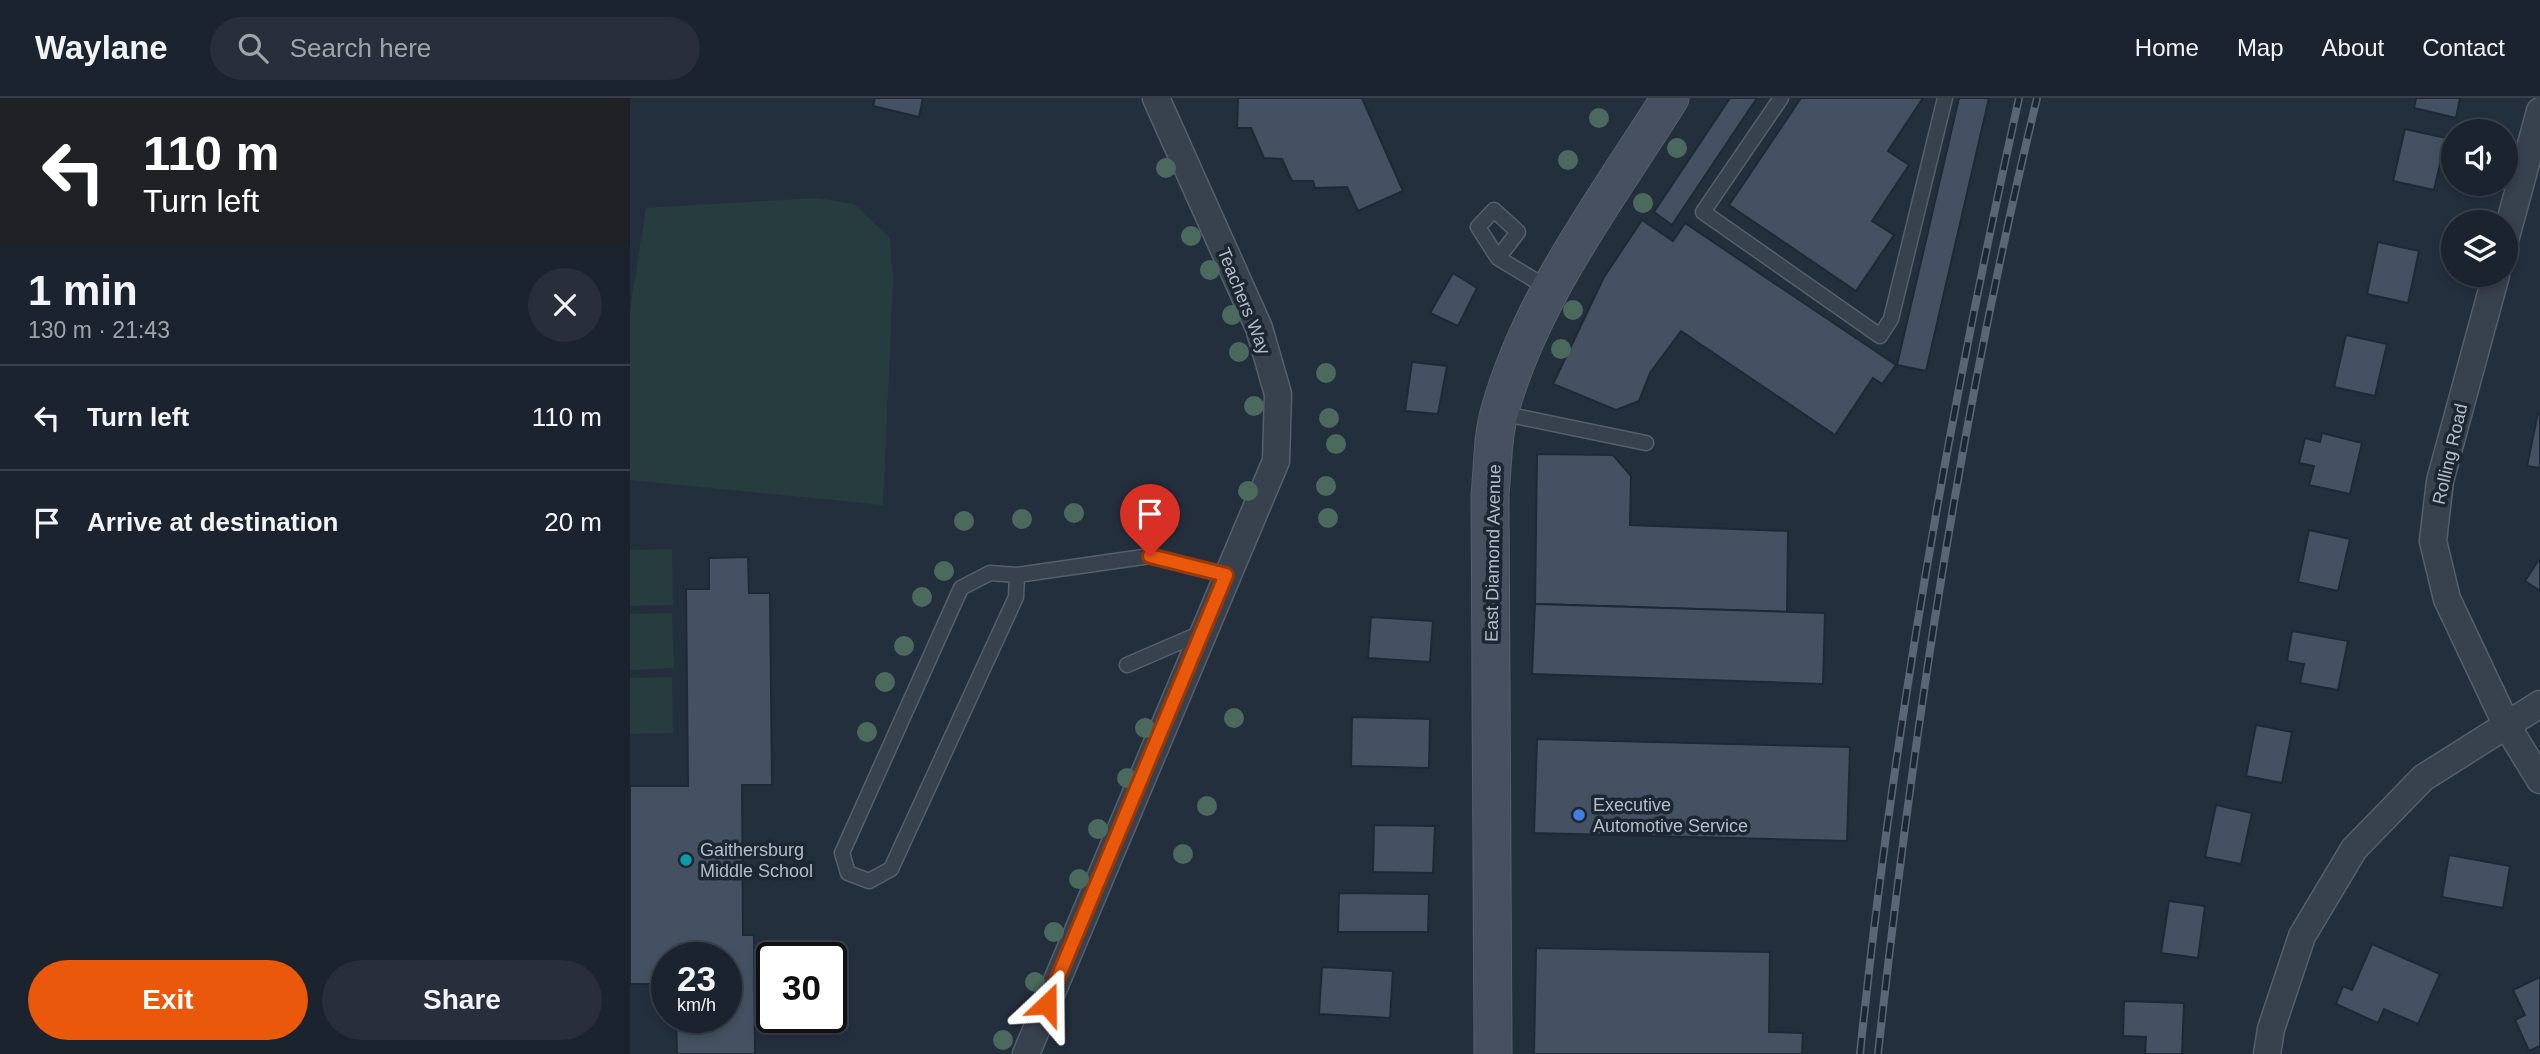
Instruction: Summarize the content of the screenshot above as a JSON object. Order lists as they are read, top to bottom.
{
  "streets": {
    "street": ["Teachers Way", "Rolling Road", "East Diamond Avenue"]
  },
  "places": ["Executive Automotive Service", "Gaithersburg Middle School"],
  "page": {
    "header": "Waylane",
    "search": "Search here",
    "nav": [
      "Home",
      "Map",
      "About",
      "Contact"
    ],
    "turn": ["110 m", "Turn left"],
    "heading": ["1 min", "130 m · 21:43"],
    "list": [
      {
        "name": "Turn left",
        "value": "110 m"
      },
      {
        "name": "Arrive at destination",
        "value": "20 m"
      }
    ],
    "speed": "23 km/h",
    "limit": "30",
    "buttons": ["Exit", "Share"]
  }
}
